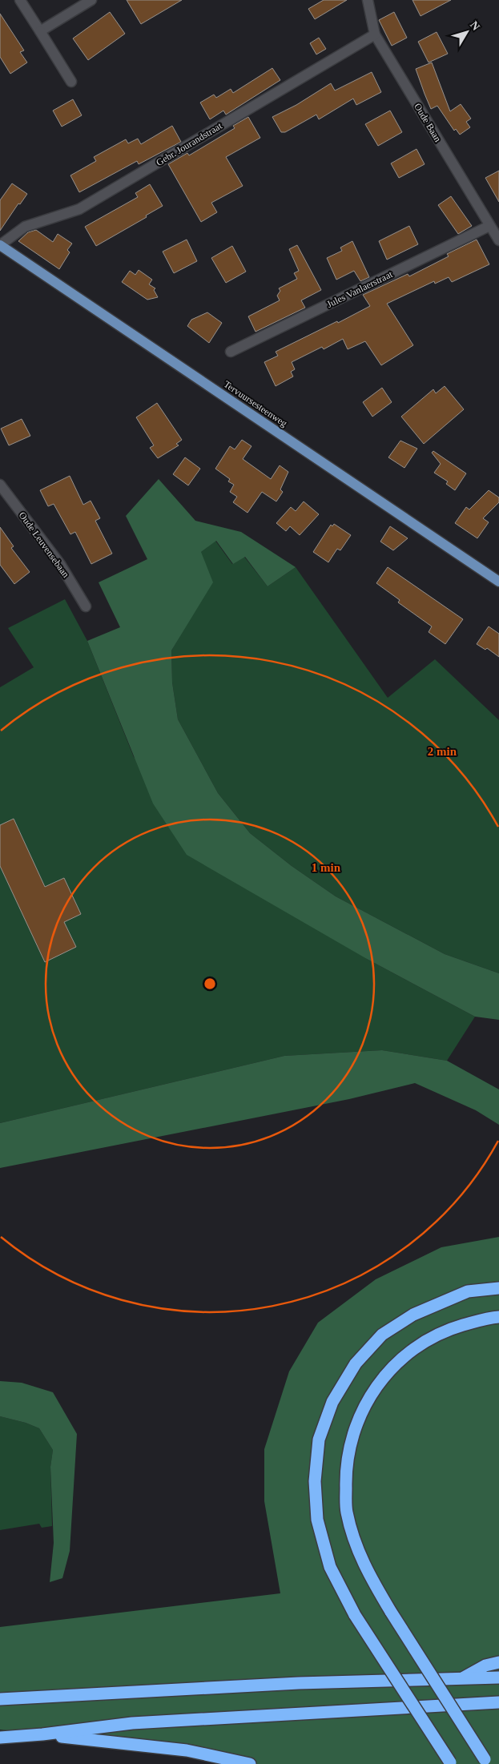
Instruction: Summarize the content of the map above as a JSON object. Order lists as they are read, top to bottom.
{
  "streets": {
    "main road": ["Tervuursesteenweg"],
    "street": [
      "Oude Baan",
      "Gebr. Jourandstraat",
      "Jules Vanlaerstraat",
      "Oude Leuvensebaan"
    ]
  },
  "crossings": [
    ["Oude Baan", "Gebr. Jourandstraat"],
    ["Oude Baan", "Jules Vanlaerstraat"],
    ["Gebr. Jourandstraat", "Tervuursesteenweg"]
  ],
  "north": "top right",
  "rings": ["2 min", "1 min"]
}
